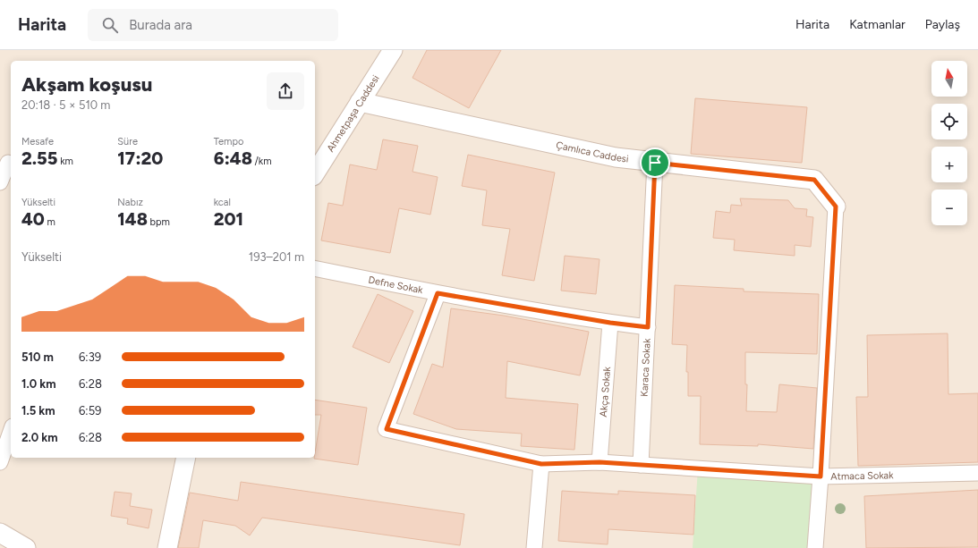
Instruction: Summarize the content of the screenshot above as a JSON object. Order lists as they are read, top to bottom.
{
  "streets": {
    "street": [
      "Ahmetpaşa Caddesi",
      "Çamlıca Caddesi",
      "Defne Sokak",
      "Karaca Sokak",
      "Akça Sokak",
      "Atmaca Sokak"
    ]
  },
  "crossings": [
    ["Ahmetpaşa Caddesi", "Çamlıca Caddesi"],
    ["Çamlıca Caddesi", "Karaca Sokak"],
    ["Defne Sokak", "Karaca Sokak"],
    ["Defne Sokak", "Akça Sokak"],
    ["Defne Sokak", "Atmaca Sokak"],
    ["Karaca Sokak", "Atmaca Sokak"],
    ["Akça Sokak", "Atmaca Sokak"]
  ],
  "north": "top",
  "page": {
    "header": "Harita",
    "search": "Burada ara",
    "nav": ["Harita", "Katmanlar", "Paylaş"],
    "map_buttons": ["+", "−"],
    "heading": ["Akşam koşusu", "20:18 · 5 × 510 m"],
    "stats": [
      ["Mesafe", "2.55 km"],
      ["Süre", "17:20"],
      ["Tempo", "6:48 /km"],
      ["Yükselti", "40 m"],
      ["Nabız", "148 bpm"],
      ["kcal", "201"]
    ],
    "chart": ["Yükselti", "193–201 m"],
    "list": [
      {
        "name": "510 m",
        "note": "6:39"
      },
      {
        "name": "1.0 km",
        "note": "6:28"
      },
      {
        "name": "1.5 km",
        "note": "6:59"
      },
      {
        "name": "2.0 km",
        "note": "6:28"
      }
    ]
  }
}
